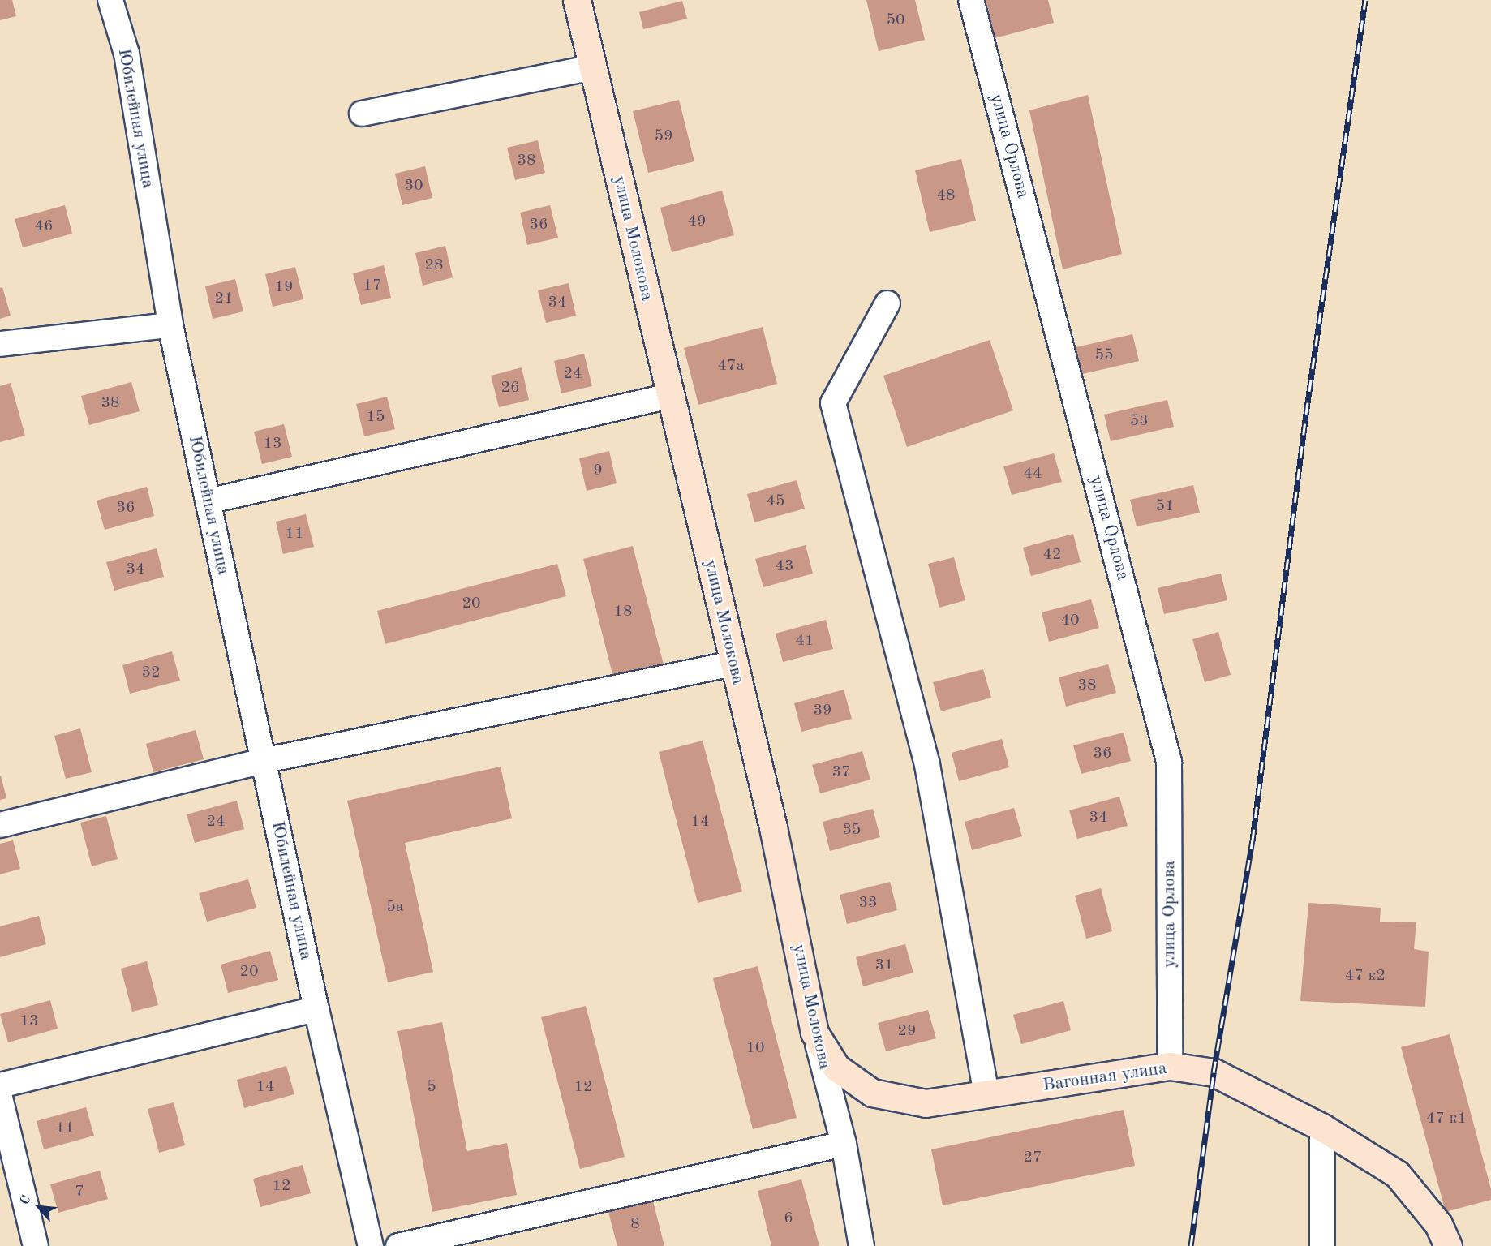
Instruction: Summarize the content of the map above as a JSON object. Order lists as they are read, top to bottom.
{
  "streets": {
    "street": [
      "Юбилейная улица",
      "улица Орлова",
      "улица Молокова",
      "Вагонная улица"
    ]
  },
  "crossings": [
    ["улица Орлова", "Вагонная улица"],
    ["улица Молокова", "Вагонная улица"]
  ],
  "house_numbers": [
    "50",
    "59",
    "38",
    "30",
    "48",
    "49",
    "36",
    "46",
    "28",
    "17",
    "19",
    "21",
    "34",
    "55",
    "47а",
    "24",
    "26",
    "38",
    "15",
    "53",
    "13",
    "9",
    "44",
    "45",
    "51",
    "36",
    "11",
    "42",
    "43",
    "34",
    "20",
    "18",
    "40",
    "41",
    "32",
    "38",
    "39",
    "36",
    "37",
    "34",
    "24",
    "14",
    "35",
    "33",
    "5а",
    "31",
    "20",
    "47 к2",
    "13",
    "29",
    "10",
    "14",
    "5",
    "12",
    "47 к1",
    "11",
    "27",
    "12",
    "7",
    "6",
    "8"
  ],
  "north": "top left"
}
